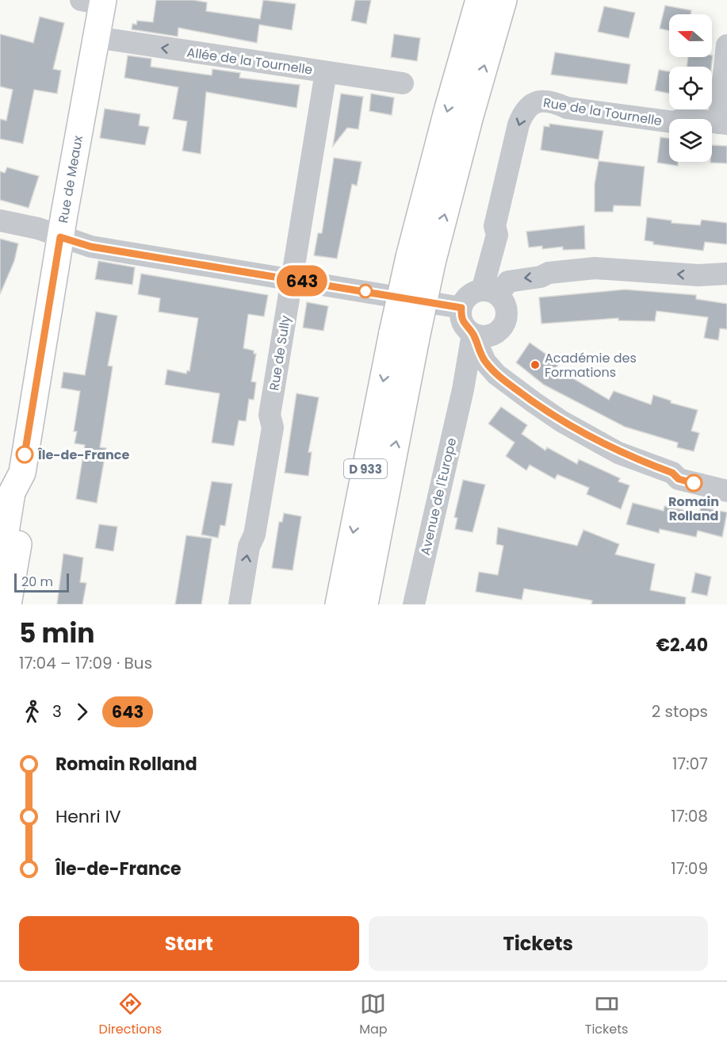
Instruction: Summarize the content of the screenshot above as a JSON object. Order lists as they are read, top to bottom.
{
  "streets": {
    "main road": ["Rue de Meaux", "D 933"],
    "street": [
      "Allée de la Tournelle",
      "Rue de la Tournelle",
      "Rue de Sully",
      "Avenue de l'Europe"
    ]
  },
  "crossings": [
    ["Allée de la Tournelle", "Rue de Meaux"],
    ["Allée de la Tournelle", "Rue de Sully"],
    ["Rue de la Tournelle", "Avenue de l'Europe"]
  ],
  "one_way": ["Allée de la Tournelle", "Rue de Sully"],
  "places": ["Académie des Formations", "Île-de-France", "Romain Rolland"],
  "lines": ["bus line 643"],
  "scale_bar": "20 m",
  "north": "left",
  "page": {
    "on_map": "643",
    "scale": "20 m",
    "heading": ["5 min", "17:04 – 17:09 · Bus", "€2.40"],
    "legs": ["3", "643", "2 stops"],
    "list": [
      {
        "name": "Romain Rolland",
        "value": "17:07"
      },
      {
        "name": "Henri IV",
        "value": "17:08"
      },
      {
        "name": "Île-de-France",
        "value": "17:09"
      }
    ],
    "buttons": ["Start", "Tickets"],
    "tabs": ["Directions", "Map", "Tickets"]
  }
}
